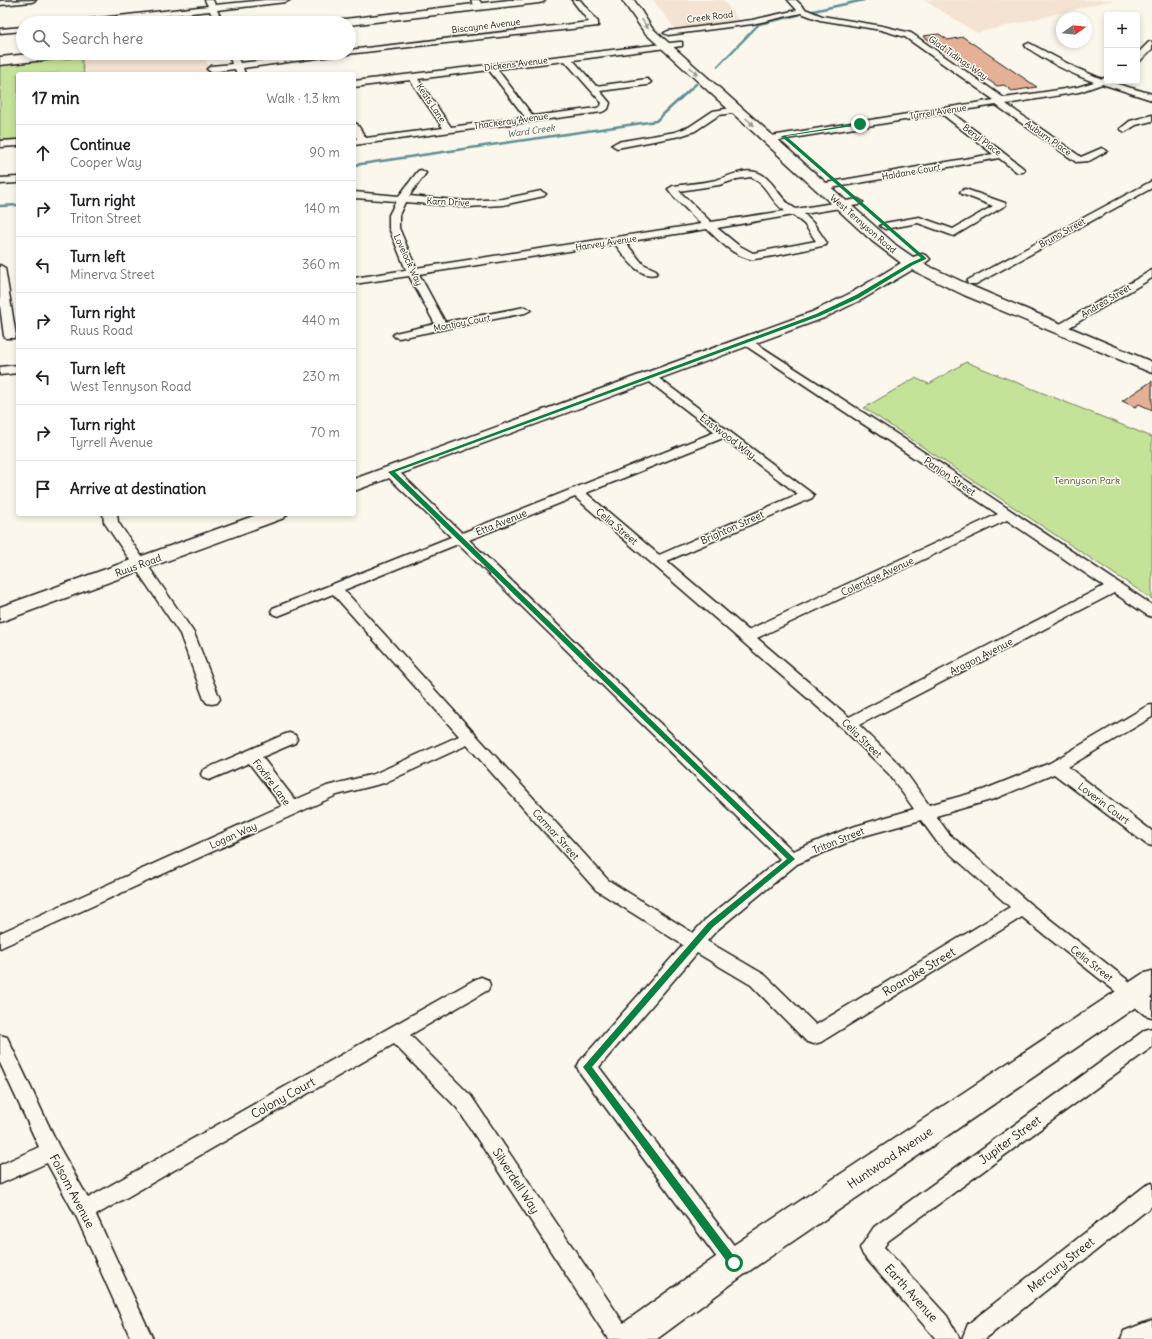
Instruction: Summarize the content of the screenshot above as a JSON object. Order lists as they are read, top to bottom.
{
  "streets": {
    "main road": ["West Tennyson Road", "Ruus Road", "Huntwood Avenue"],
    "street": [
      "Creek Road",
      "Biscayne Avenue",
      "Glad Tidings Way",
      "Dickens Avenue",
      "Keats Lane",
      "Tyrrell Avenue",
      "Thackeray Avenue",
      "Auburn Place",
      "Beryl Place",
      "Haldane Court",
      "Karn Drive",
      "Bruno Street",
      "Harvey Avenue",
      "Lovelock Way",
      "Andrea Street",
      "Montjoy Court",
      "Eastwood Way",
      "Panjon Street",
      "Etta Avenue",
      "Celia Street",
      "Brighton Street",
      "Coleridge Avenue",
      "Aragon Avenue",
      "Foxfire Lane",
      "Loverin Court",
      "Carmar Street",
      "Logan Way",
      "Triton Street",
      "Roanoke Street",
      "Colony Court",
      "Jupiter Street",
      "Silverdell Way",
      "Folsom Avenue",
      "Mercury Street",
      "Earth Avenue"
    ]
  },
  "crossings": [
    ["Creek Road", "Glad Tidings Way"],
    ["Creek Road", "Dickens Avenue"],
    ["Creek Road", "West Tennyson Road"],
    ["Glad Tidings Way", "Tyrrell Avenue"],
    ["Glad Tidings Way", "Auburn Place"],
    ["Dickens Avenue", "Keats Lane"],
    ["Dickens Avenue", "Thackeray Avenue"],
    ["Dickens Avenue", "West Tennyson Road"],
    ["Keats Lane", "Thackeray Avenue"],
    ["Tyrrell Avenue", "Auburn Place"],
    ["Tyrrell Avenue", "Beryl Place"],
    ["Tyrrell Avenue", "West Tennyson Road"],
    ["Beryl Place", "Haldane Court"],
    ["Haldane Court", "West Tennyson Road"],
    ["Karn Drive", "Lovelock Way"],
    ["West Tennyson Road", "Bruno Street"],
    ["West Tennyson Road", "Harvey Avenue"],
    ["West Tennyson Road", "Andrea Street"],
    ["Harvey Avenue", "Lovelock Way"],
    ["Lovelock Way", "Montjoy Court"],
    ["Eastwood Way", "Etta Avenue"],
    ["Eastwood Way", "Brighton Street"],
    ["Panjon Street", "Coleridge Avenue"],
    ["Panjon Street", "Aragon Avenue"],
    ["Etta Avenue", "Celia Street"],
    ["Etta Avenue", "Carmar Street"],
    ["Celia Street", "Brighton Street"],
    ["Celia Street", "Coleridge Avenue"],
    ["Celia Street", "Aragon Avenue"],
    ["Celia Street", "Triton Street"],
    ["Celia Street", "Roanoke Street"],
    ["Celia Street", "Huntwood Avenue"],
    ["Foxfire Lane", "Logan Way"],
    ["Loverin Court", "Triton Street"],
    ["Carmar Street", "Logan Way"],
    ["Carmar Street", "Triton Street"],
    ["Carmar Street", "Roanoke Street"],
    ["Triton Street", "Huntwood Avenue"],
    ["Colony Court", "Silverdell Way"],
    ["Colony Court", "Folsom Avenue"],
    ["Jupiter Street", "Earth Avenue"]
  ],
  "water": ["Ward Creek"],
  "parks": ["Tennyson Park"],
  "north": "right",
  "page": {
    "map_buttons": ["+", "−"],
    "search": "Search here",
    "heading": ["17 min", "Walk · 1.3 km"],
    "list": [
      ["Continue", "Cooper Way", "90 m"],
      ["Turn right", "Triton Street", "140 m"],
      ["Turn left", "Minerva Street", "360 m"],
      ["Turn right", "Ruus Road", "440 m"],
      ["Turn left", "West Tennyson Road", "230 m"],
      ["Turn right", "Tyrrell Avenue", "70 m"],
      "Arrive at destination"
    ]
  }
}
